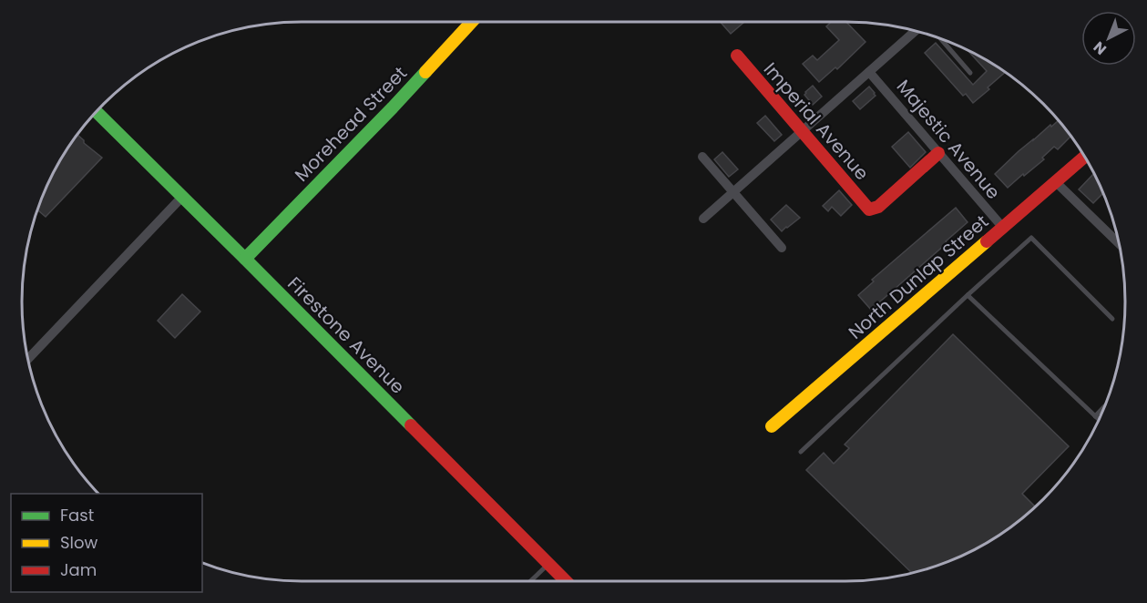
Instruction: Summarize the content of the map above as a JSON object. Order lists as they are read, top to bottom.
{
  "streets": {
    "street": [
      "Imperial Avenue",
      "Morehead Street",
      "Majestic Avenue",
      "North Dunlap Street",
      "Firestone Avenue"
    ]
  },
  "crossings": [
    ["Imperial Avenue", "Majestic Avenue"],
    ["Morehead Street", "Firestone Avenue"],
    ["Majestic Avenue", "North Dunlap Street"]
  ],
  "legend": ["Fast", "Slow", "Jam"],
  "north": "bottom left"
}
